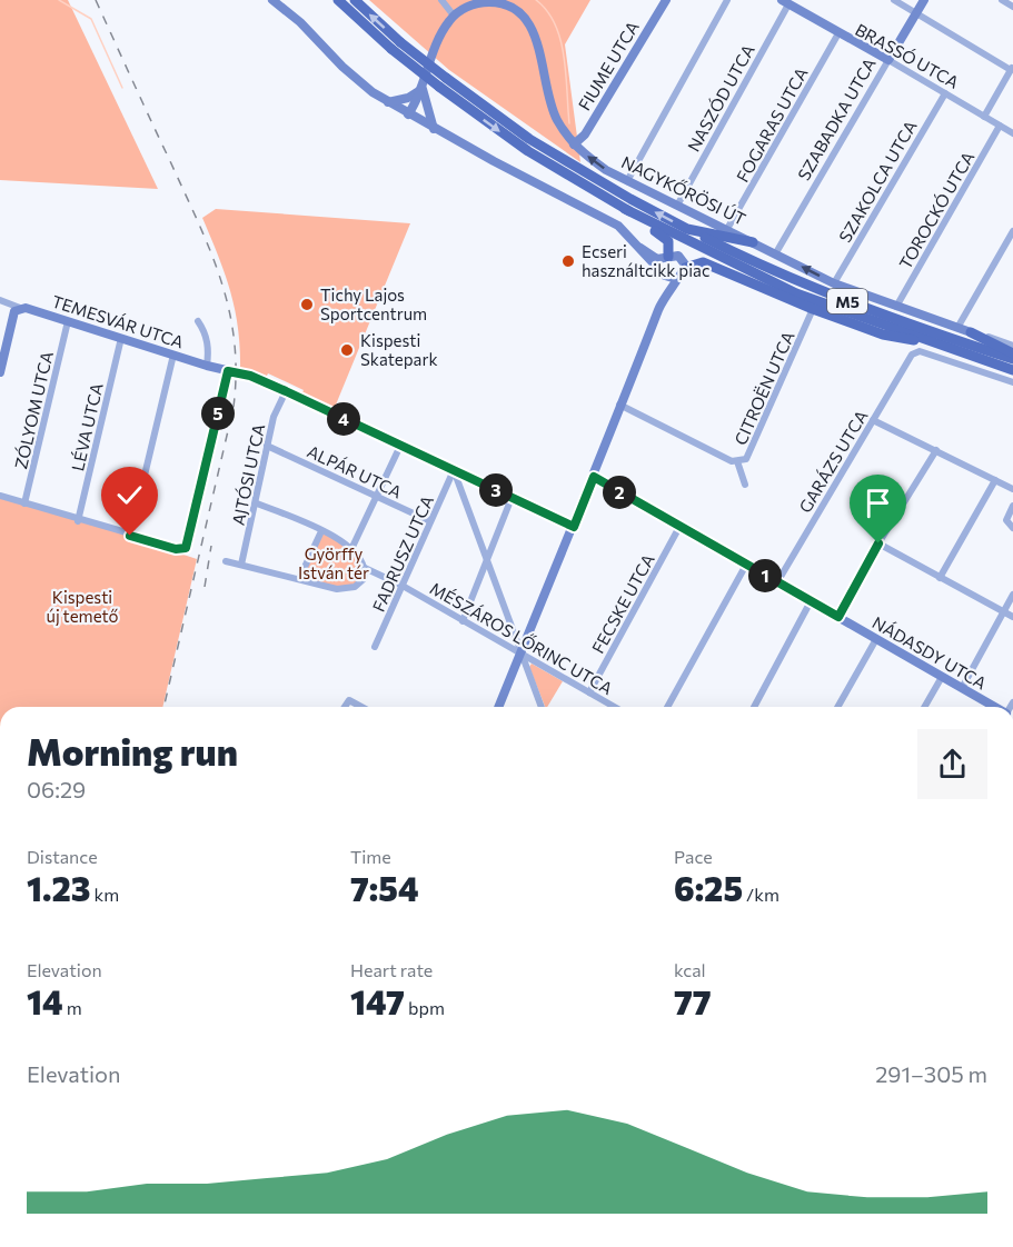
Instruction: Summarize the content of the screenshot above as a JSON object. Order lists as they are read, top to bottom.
{
  "streets": {
    "main road": ["NAGYKŐRÖSI ÚT", "M5"],
    "street": [
      "BRASSÓ UTCA",
      "FIUME UTCA",
      "NASZÓD UTCA",
      "SZABADKA UTCA",
      "FOGARAS UTCA",
      "SZAKOLCA UTCA",
      "TOROCKÓ UTCA",
      "TEMESVÁR UTCA",
      "CITROËN UTCA",
      "ZÓLYOM UTCA",
      "LÉVA UTCA",
      "GARÁZS UTCA",
      "ALPÁR UTCA",
      "AJTÓSI UTCA",
      "FADRUSZ UTCA",
      "FECSKE UTCA",
      "MÉSZÁROS LŐRINC UTCA",
      "NÁDASDY UTCA"
    ]
  },
  "crossings": [
    ["BRASSÓ UTCA", "NASZÓD UTCA"],
    ["BRASSÓ UTCA", "SZABADKA UTCA"],
    ["BRASSÓ UTCA", "FOGARAS UTCA"],
    ["BRASSÓ UTCA", "SZAKOLCA UTCA"],
    ["BRASSÓ UTCA", "TOROCKÓ UTCA"],
    ["FIUME UTCA", "NAGYKŐRÖSI ÚT"],
    ["NASZÓD UTCA", "NAGYKŐRÖSI ÚT"],
    ["SZABADKA UTCA", "NAGYKŐRÖSI ÚT"],
    ["FOGARAS UTCA", "NAGYKŐRÖSI ÚT"],
    ["SZAKOLCA UTCA", "NAGYKŐRÖSI ÚT"],
    ["NAGYKŐRÖSI ÚT", "TOROCKÓ UTCA"],
    ["NAGYKŐRÖSI ÚT", "M5"],
    ["TEMESVÁR UTCA", "ZÓLYOM UTCA"],
    ["TEMESVÁR UTCA", "LÉVA UTCA"],
    ["TEMESVÁR UTCA", "AJTÓSI UTCA"],
    ["TEMESVÁR UTCA", "FADRUSZ UTCA"],
    ["GARÁZS UTCA", "NÁDASDY UTCA"],
    ["ALPÁR UTCA", "AJTÓSI UTCA"],
    ["ALPÁR UTCA", "FADRUSZ UTCA"],
    ["FADRUSZ UTCA", "MÉSZÁROS LŐRINC UTCA"],
    ["FECSKE UTCA", "MÉSZÁROS LŐRINC UTCA"],
    ["FECSKE UTCA", "NÁDASDY UTCA"]
  ],
  "parks": ["Györffy István tér", "Kispesti új temető"],
  "places": ["Ecseri használtcikk piac", "Tichy Lajos Sportcentrum", "Kispesti Skatepark"],
  "page": {
    "pins": [
      "5",
      "4",
      "3",
      "2",
      "1"
    ],
    "heading": ["Morning run", "06:29"],
    "stats": [
      ["Distance", "1.23 km"],
      ["Time", "7:54"],
      ["Pace", "6:25 /km"],
      ["Elevation", "14 m"],
      ["Heart rate", "147 bpm"],
      ["kcal", "77"]
    ],
    "chart": ["Elevation", "291–305 m"]
  }
}
